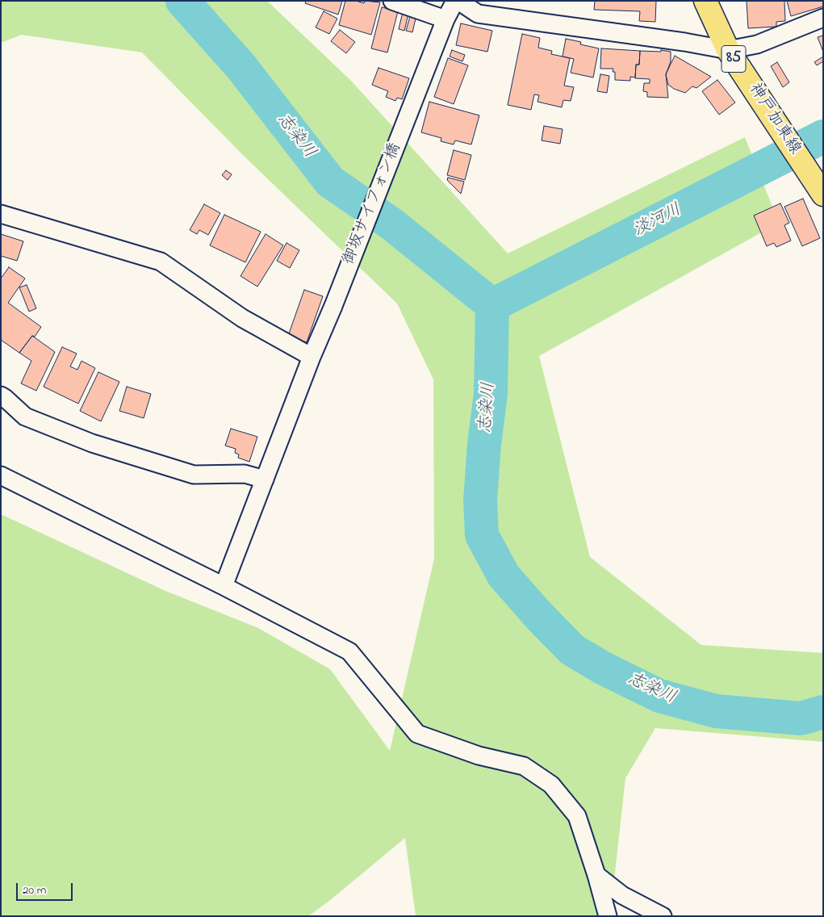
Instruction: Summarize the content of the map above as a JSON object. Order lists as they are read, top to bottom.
{
  "streets": {
    "main road": ["85", "神戸加東線"],
    "street": ["御坂サイフォン橋"]
  },
  "water": ["志染川", "淡河川"],
  "scale_bar": "20 m"
}
